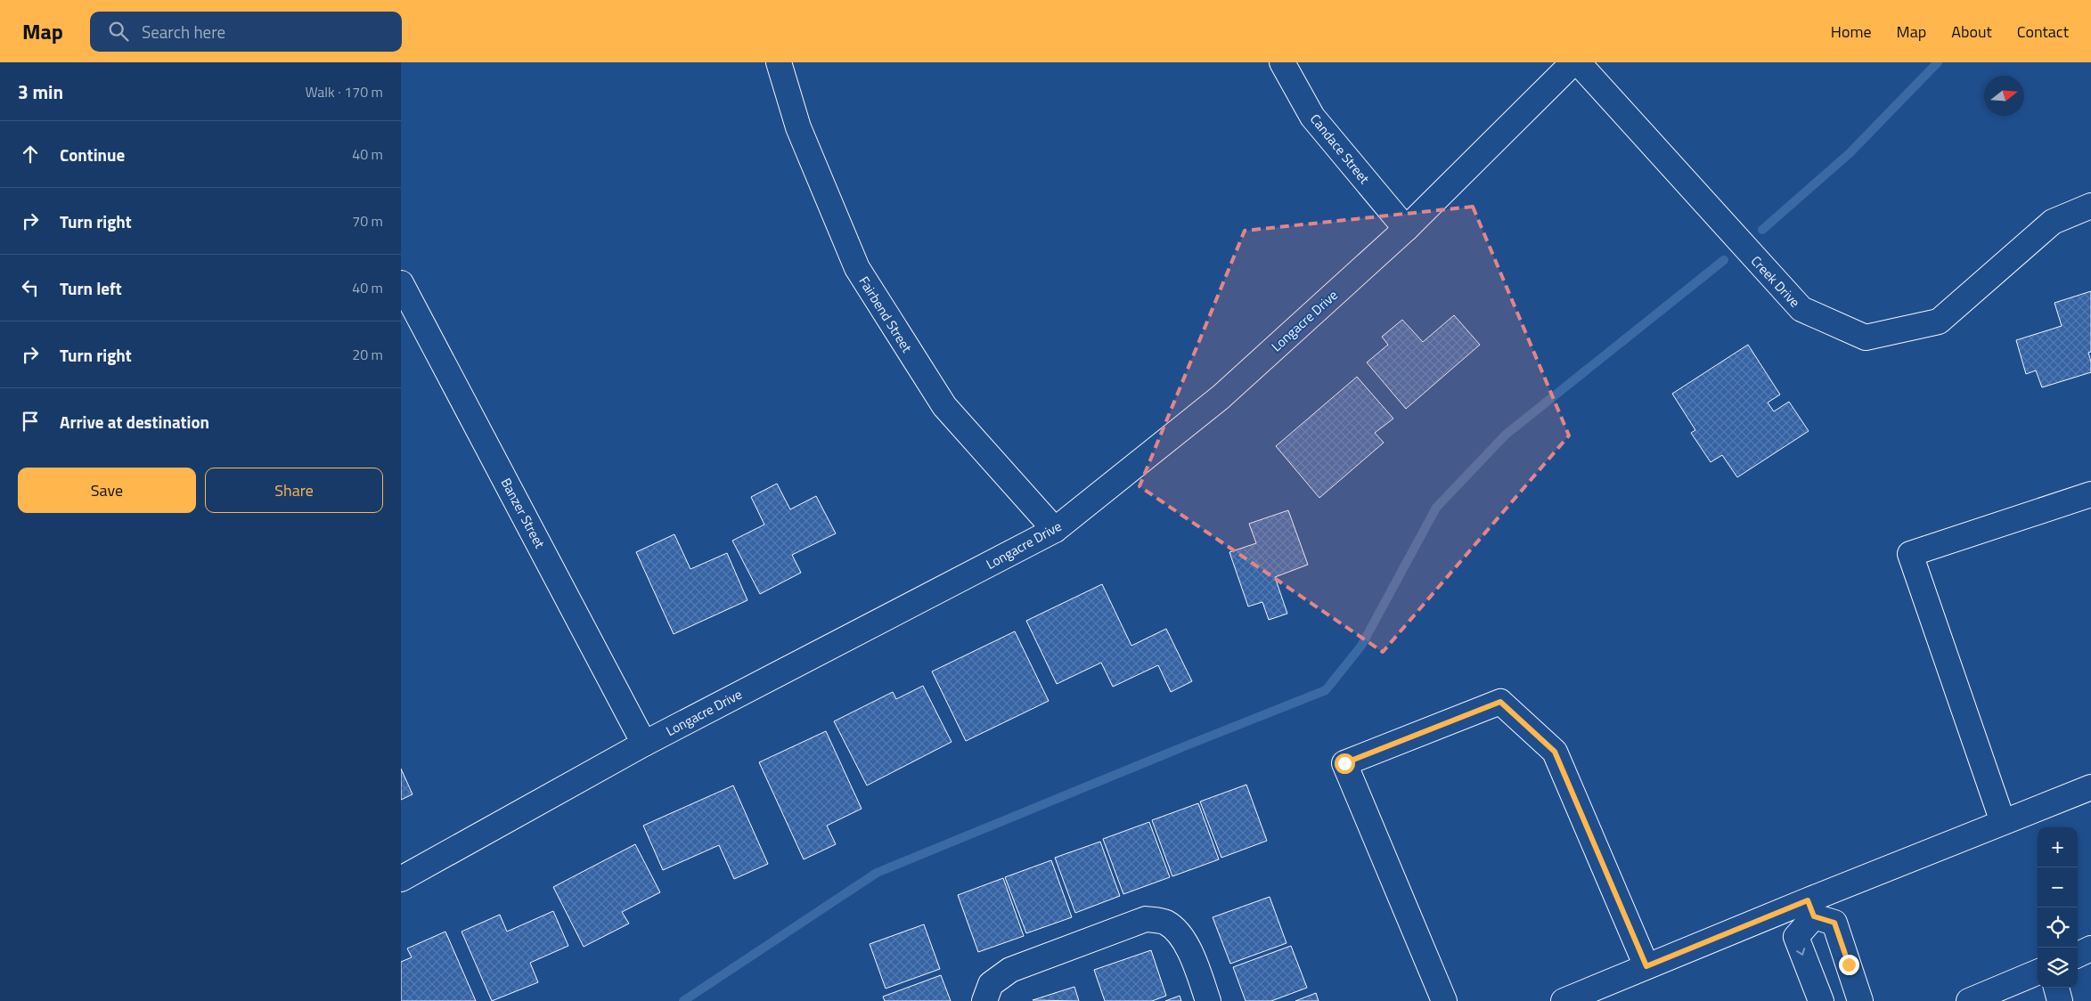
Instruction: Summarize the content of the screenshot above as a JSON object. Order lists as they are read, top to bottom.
{
  "streets": {
    "street": [
      "Candace Street",
      "Creek Drive",
      "Fairbend Street",
      "Longacre Drive",
      "Banzer Street"
    ]
  },
  "crossings": [
    ["Candace Street", "Longacre Drive"],
    ["Fairbend Street", "Longacre Drive"],
    ["Longacre Drive", "Banzer Street"]
  ],
  "north": "right",
  "page": {
    "header": "Map",
    "search": "Search here",
    "nav": [
      "Home",
      "Map",
      "About",
      "Contact"
    ],
    "heading": ["3 min", "Walk · 170 m"],
    "list": [
      ["Continue", "40 m"],
      ["Turn right", "70 m"],
      ["Turn left", "40 m"],
      ["Turn right", "20 m"],
      "Arrive at destination"
    ],
    "buttons": ["Save", "Share"],
    "map_buttons": ["+", "−"]
  }
}
